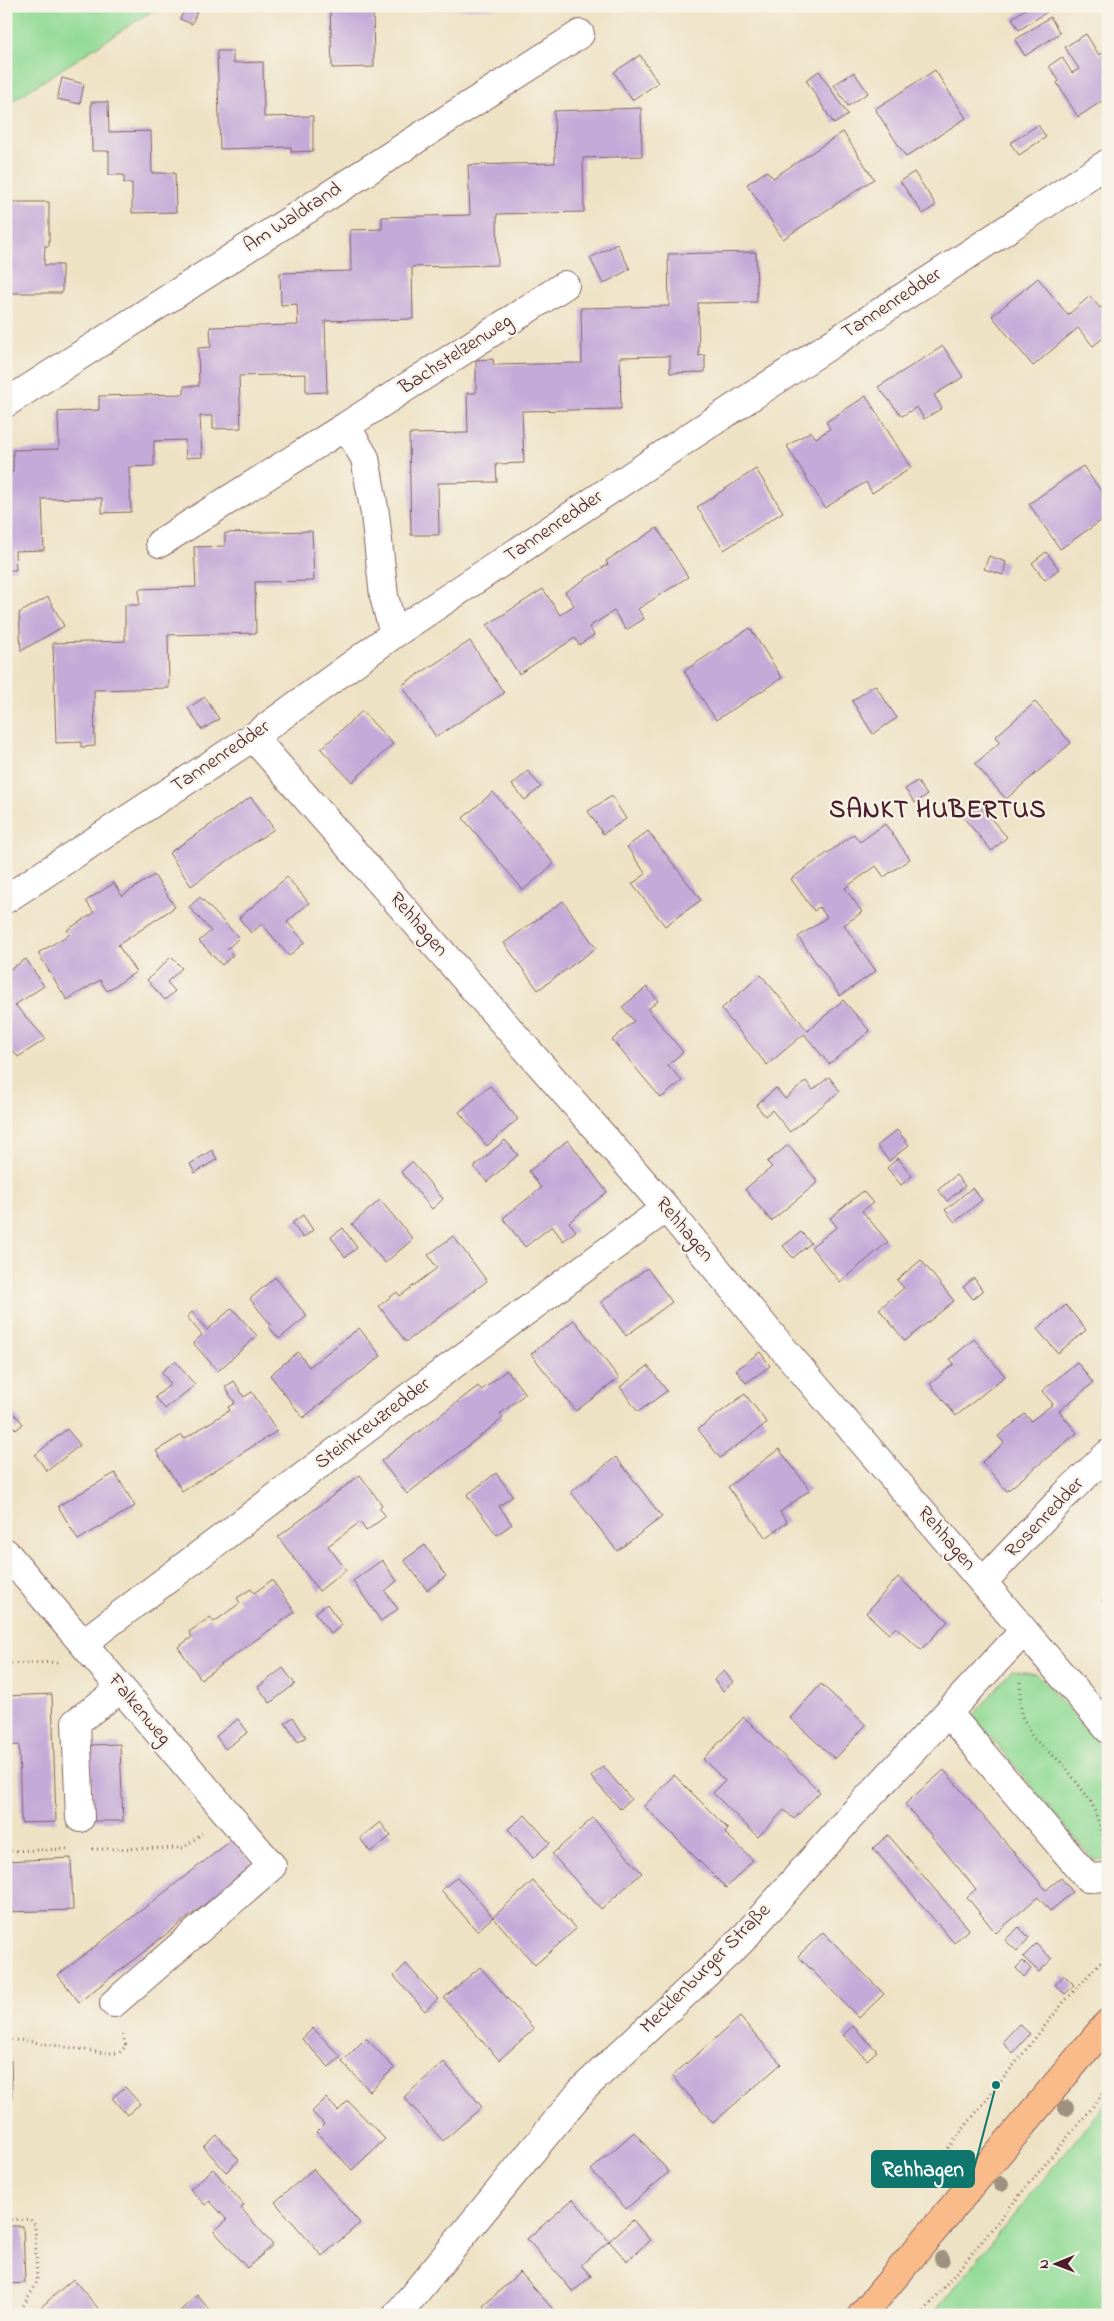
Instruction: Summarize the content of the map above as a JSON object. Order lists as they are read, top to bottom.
{
  "streets": {
    "street": [
      "Am Waldrand",
      "Tannenredder",
      "Bachstelzenweg",
      "Rehhagen",
      "Steinkreuzredder",
      "Rosenredder",
      "Falkenweg",
      "Mecklenburger Straße"
    ]
  },
  "crossings": [
    ["Tannenredder", "Rehhagen"],
    ["Rehhagen", "Steinkreuzredder"],
    ["Rehhagen", "Rosenredder"],
    ["Rehhagen", "Mecklenburger Straße"],
    ["Steinkreuzredder", "Falkenweg"]
  ],
  "districts": ["SANKT HUBERTUS"],
  "places": ["Rehhagen"],
  "north": "left"
}
